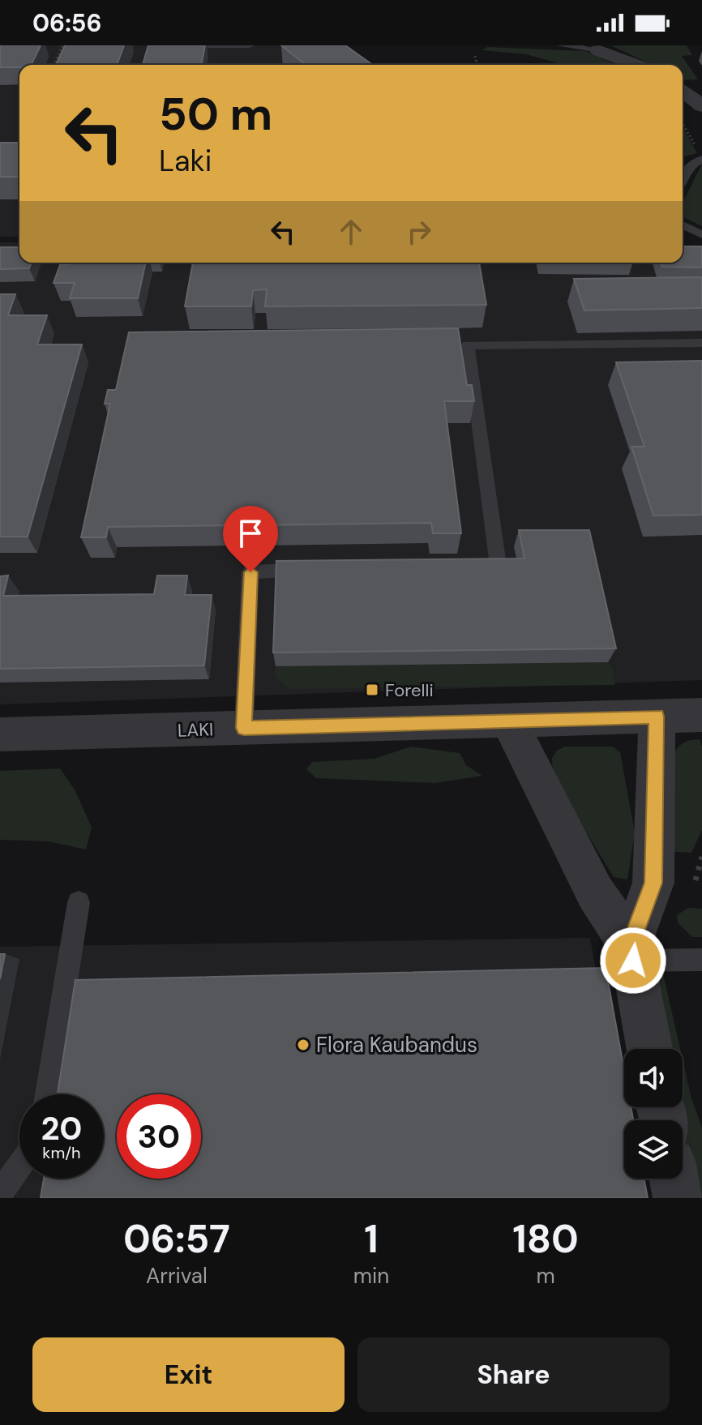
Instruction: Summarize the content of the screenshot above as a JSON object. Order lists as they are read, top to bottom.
{
  "streets": {
    "street": ["LAKI"]
  },
  "places": {
    "transit": ["Forelli"],
    "other": ["Flora Kaubandus"]
  },
  "page": {
    "status": "06:56",
    "turn": ["50 m", "Laki"],
    "speed": "20 km/h",
    "limit": "30",
    "eta": [
      "06:57",
      "Arrival",
      "1",
      "min",
      "180",
      "m"
    ],
    "buttons": ["Exit", "Share"]
  }
}
